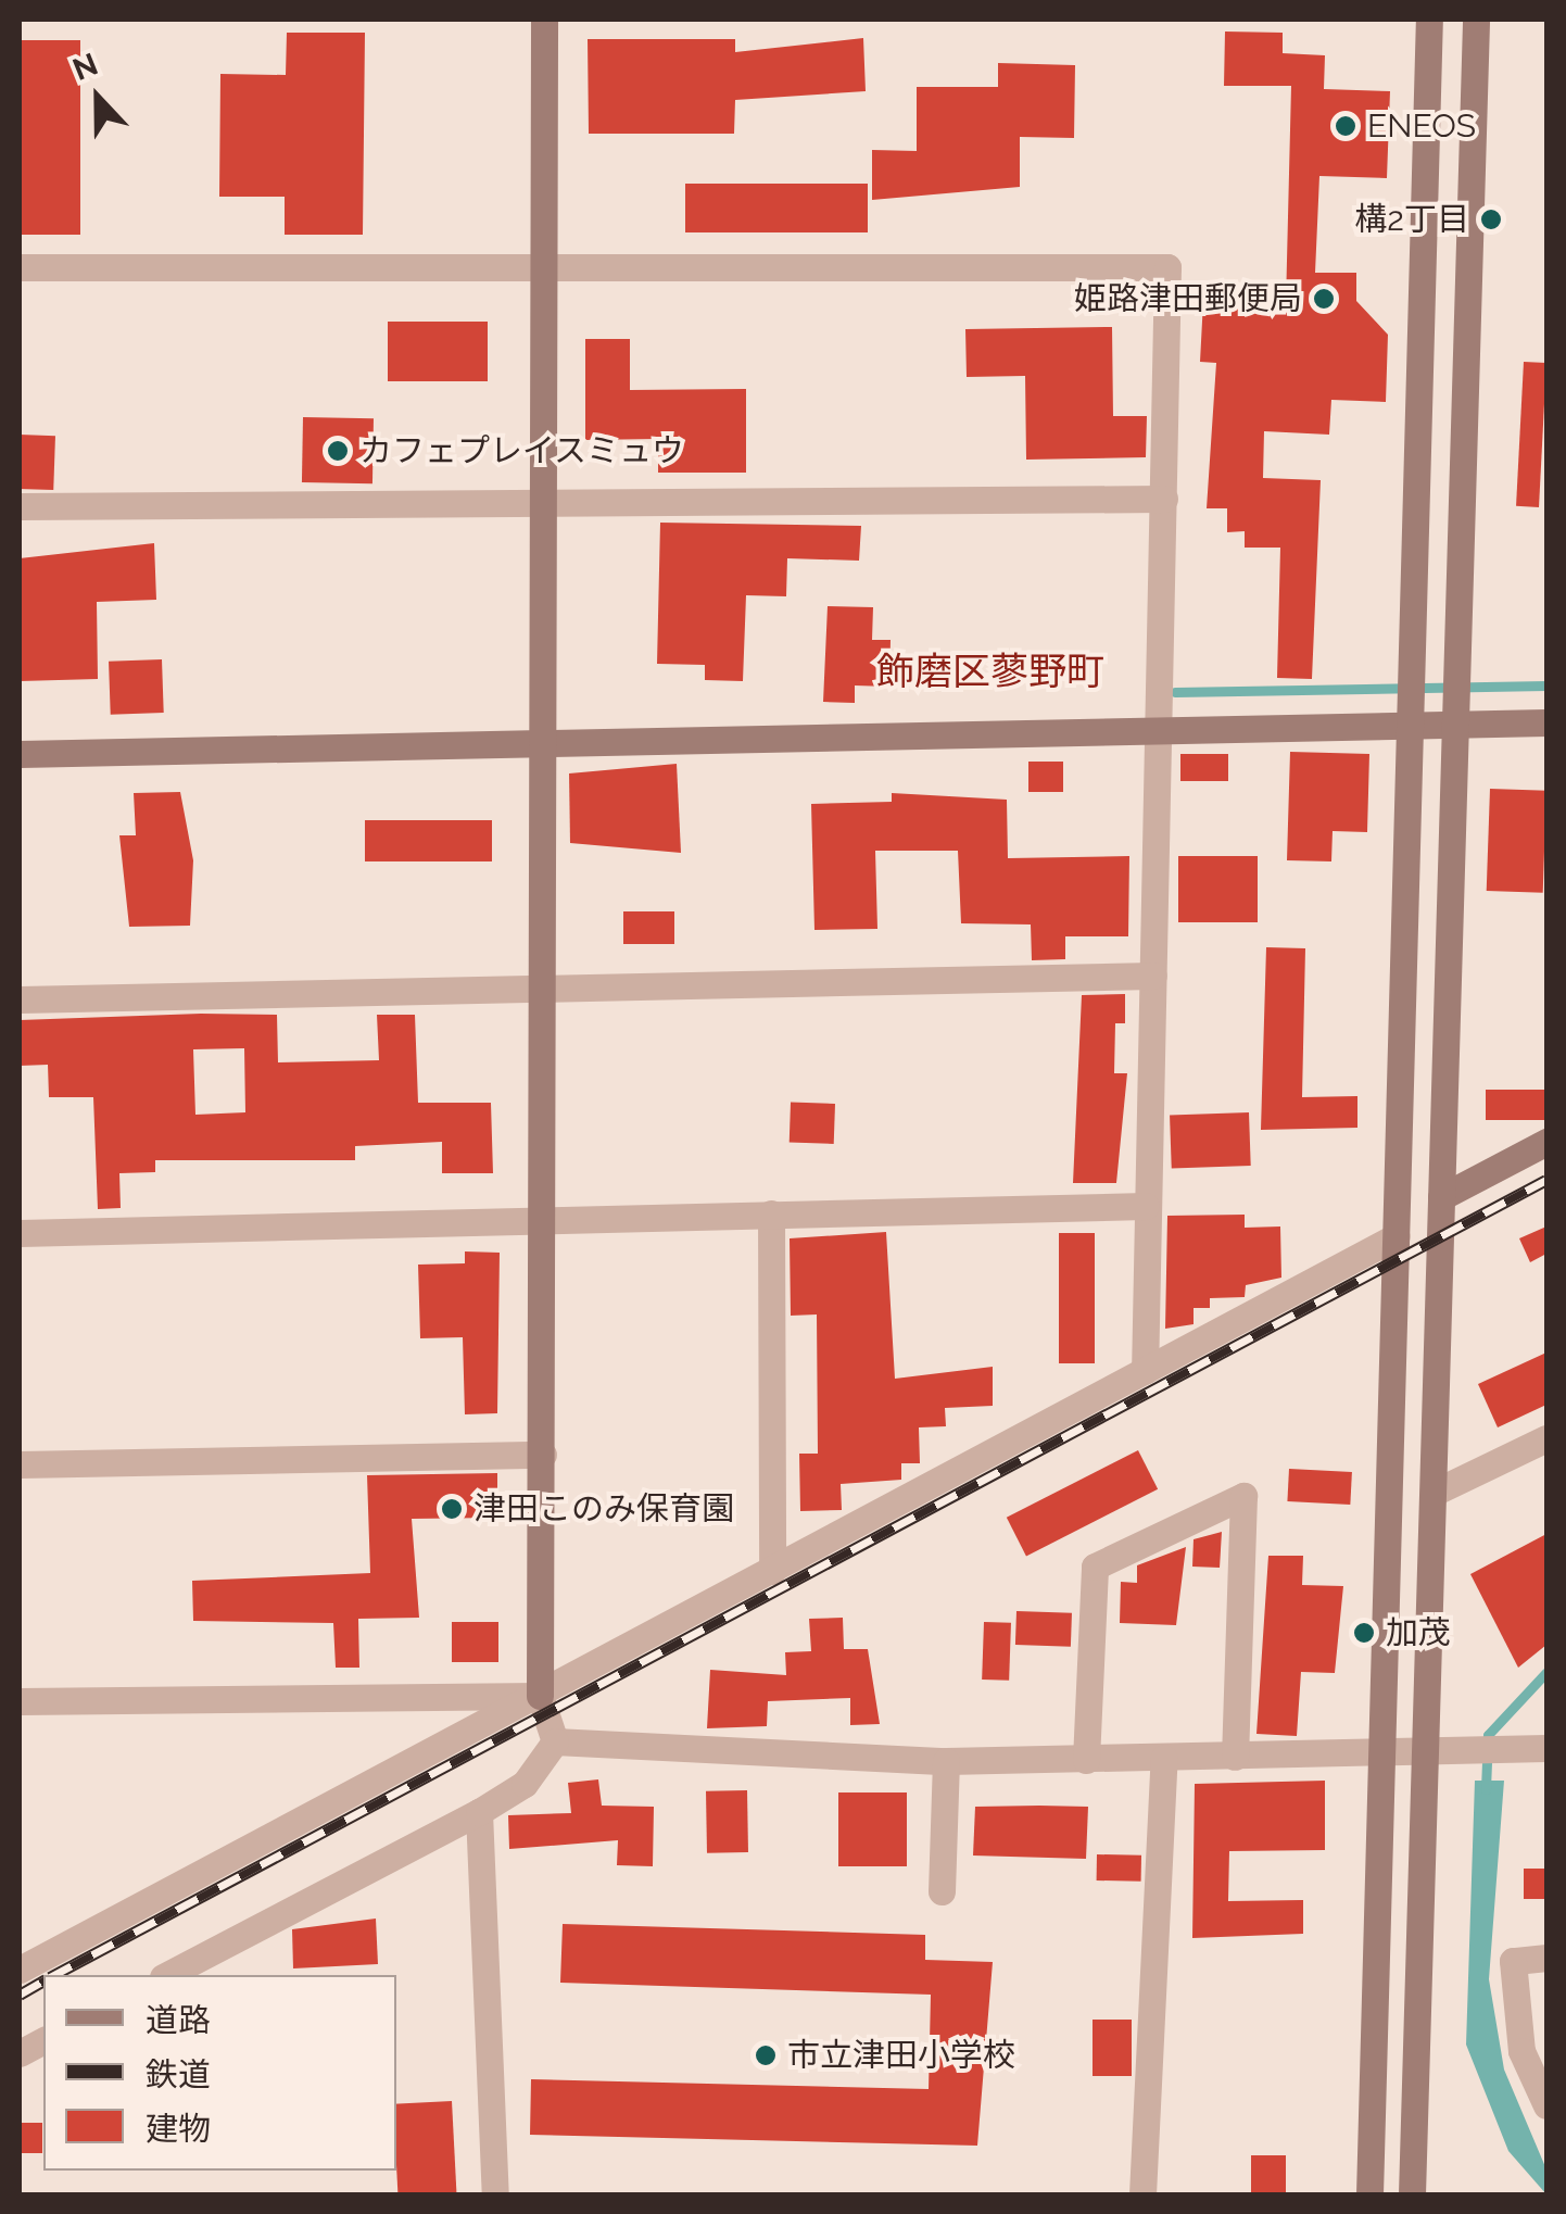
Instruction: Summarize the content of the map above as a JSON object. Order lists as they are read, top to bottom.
{
  "districts": ["飾磨区蓼野町"],
  "places": [
    "ENEOS",
    "構2丁目",
    "姫路津田郵便局",
    "カフェプレイスミュウ",
    "津田このみ保育園",
    "加茂",
    "市立津田小学校"
  ],
  "legend": ["道路", "鉄道", "建物"],
  "north": "top"
}
